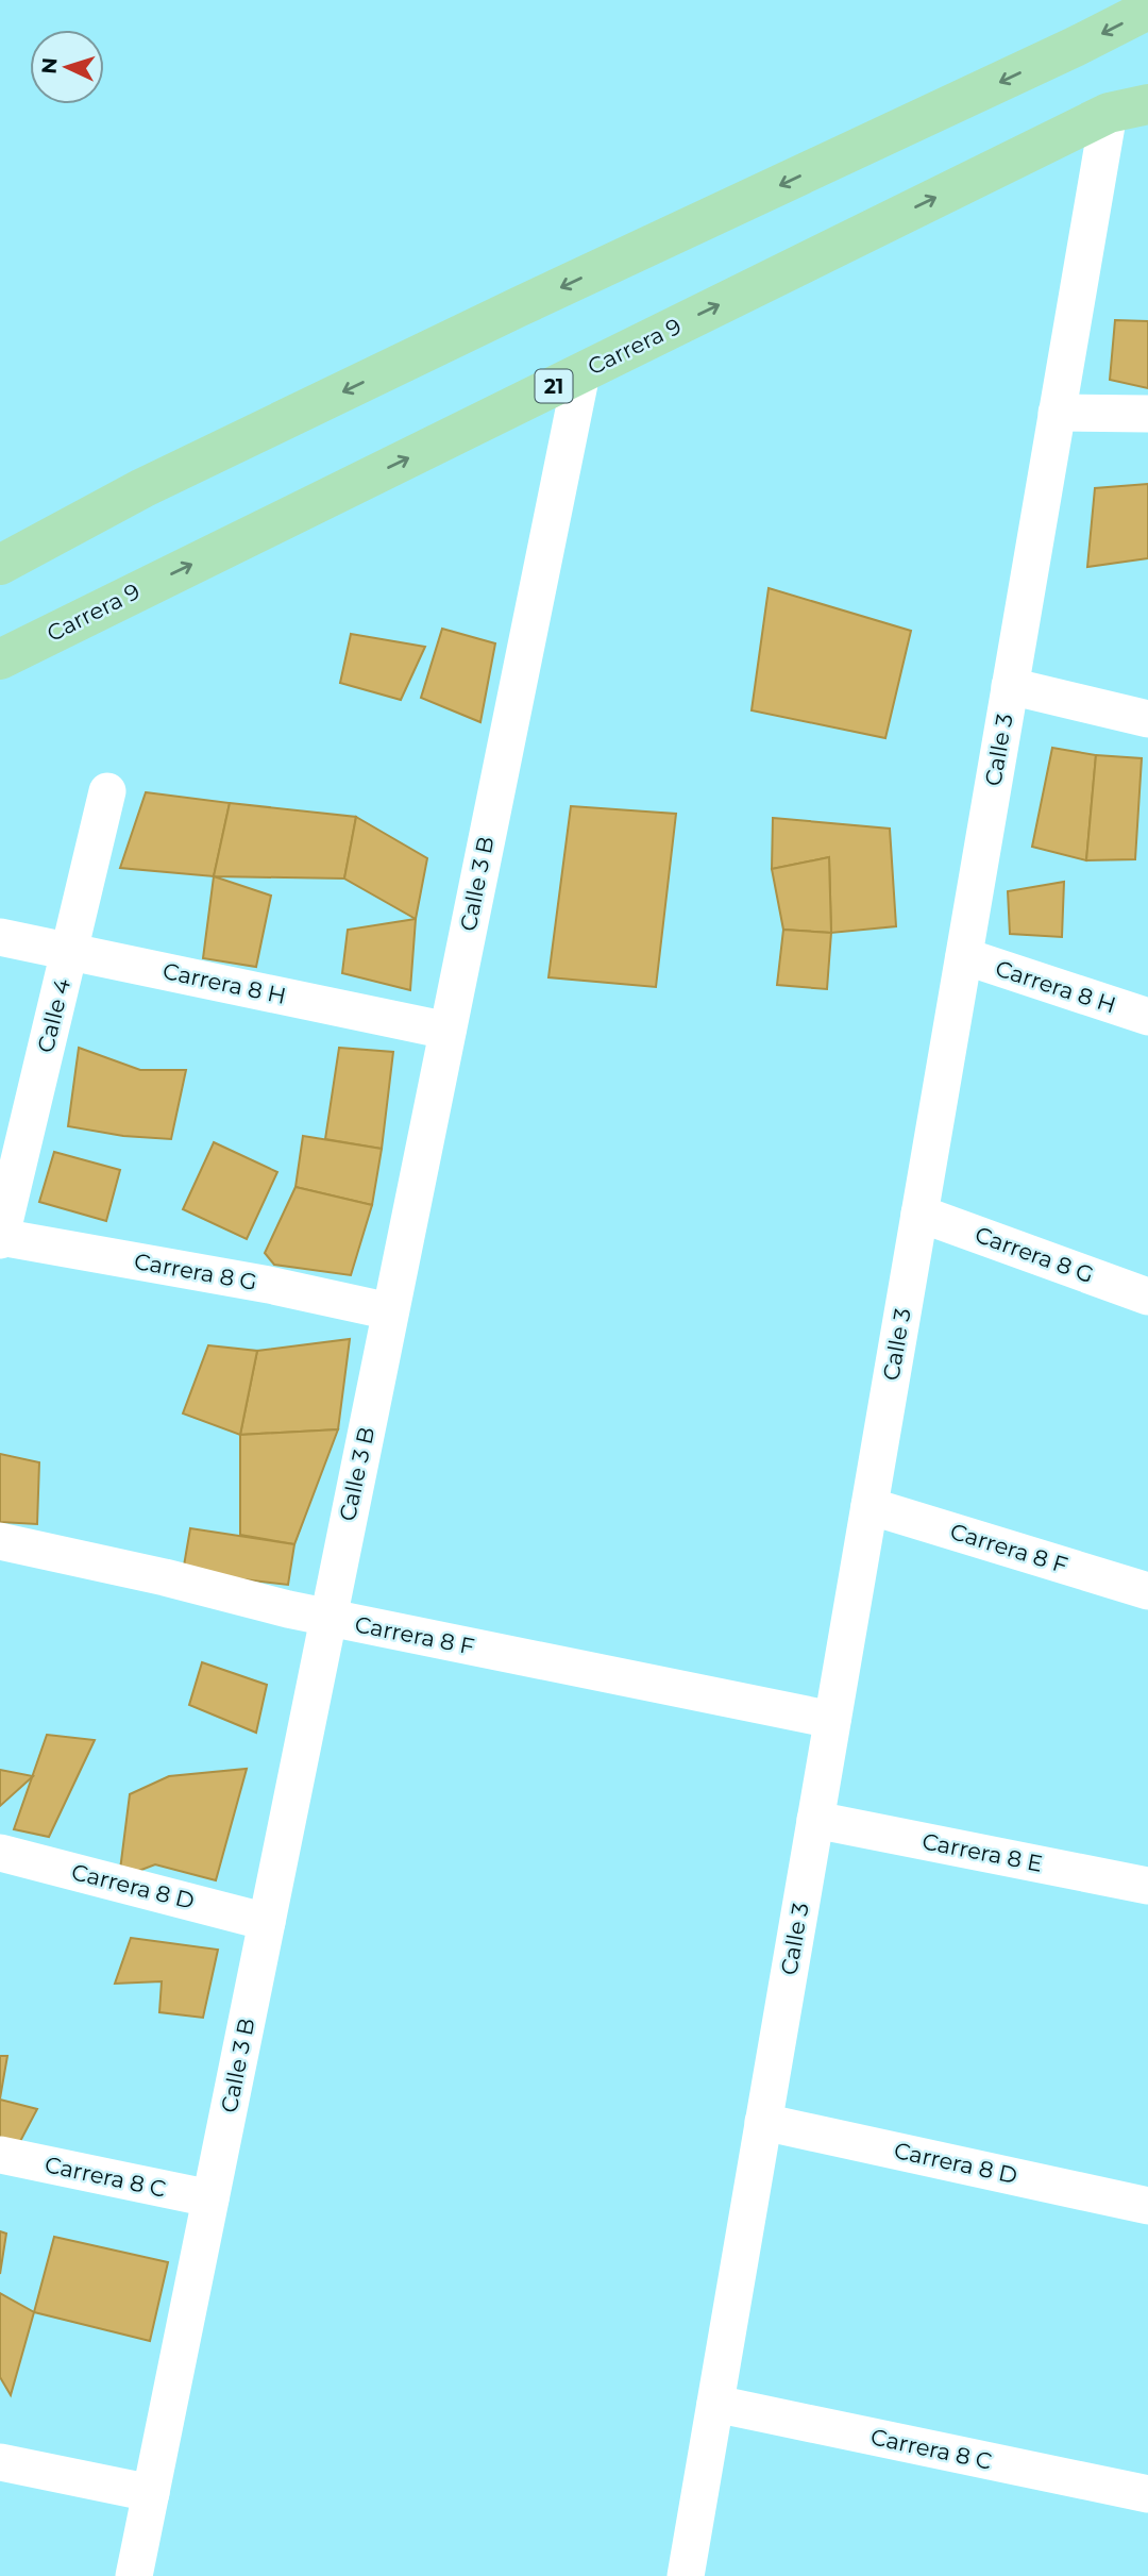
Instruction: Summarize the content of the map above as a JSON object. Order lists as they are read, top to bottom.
{
  "streets": {
    "main road": ["Carrera 9", "21"],
    "street": [
      "Calle 3",
      "Calle 3 B",
      "Carrera 8 H",
      "Calle 4",
      "Carrera 8 G",
      "Carrera 8 F",
      "Carrera 8 E",
      "Carrera 8 D",
      "Carrera 8 C"
    ]
  },
  "crossings": [
    ["Carrera 9", "21"],
    ["Carrera 9", "Calle 3"],
    ["Carrera 9", "Calle 3 B"],
    ["21", "Calle 3"],
    ["Calle 3", "Carrera 8 H"],
    ["Calle 3", "Carrera 8 G"],
    ["Calle 3", "Carrera 8 F"],
    ["Calle 3", "Carrera 8 E"],
    ["Calle 3", "Carrera 8 D"],
    ["Calle 3", "Carrera 8 C"],
    ["Calle 3 B", "Carrera 8 H"],
    ["Calle 3 B", "Carrera 8 G"],
    ["Calle 3 B", "Carrera 8 F"],
    ["Calle 3 B", "Carrera 8 D"],
    ["Calle 3 B", "Carrera 8 C"],
    ["Carrera 8 H", "Calle 4"],
    ["Calle 4", "Carrera 8 G"]
  ],
  "north": "left"
}
